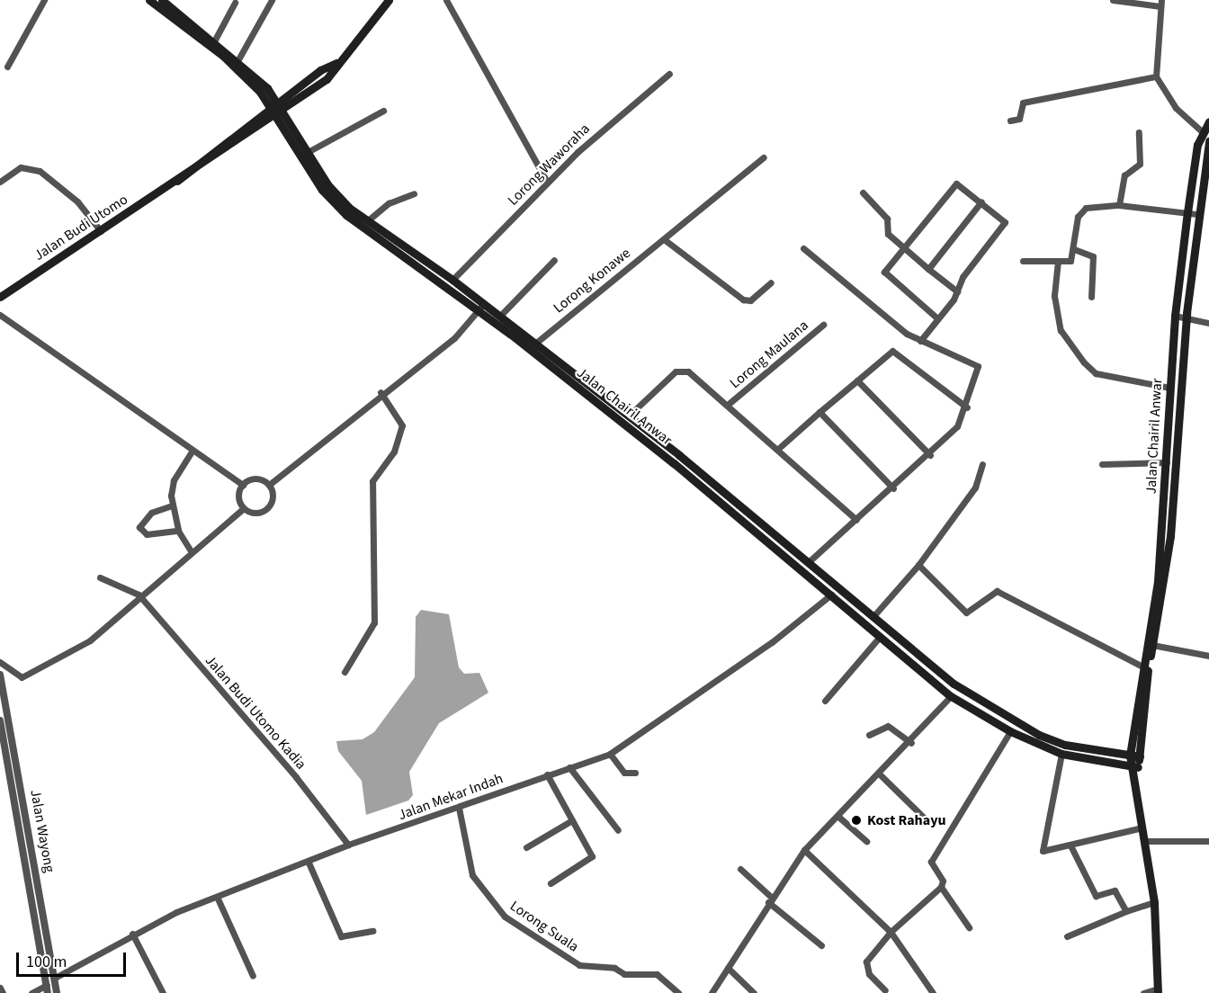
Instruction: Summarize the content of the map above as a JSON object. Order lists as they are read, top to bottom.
{
  "streets": {
    "main road": ["Jalan Budi Utomo", "Jalan Chairil Anwar"],
    "street": [
      "Lorong Waworaha",
      "Lorong Konawe",
      "Lorong Maulana",
      "Jalan Budi Utomo Kadia",
      "Jalan Mekar Indah",
      "Jalan Wayong",
      "Lorong Suala"
    ]
  },
  "crossings": [
    ["Lorong Waworaha", "Jalan Chairil Anwar"],
    ["Jalan Budi Utomo", "Jalan Chairil Anwar"],
    ["Lorong Konawe", "Jalan Chairil Anwar"],
    ["Jalan Chairil Anwar", "Jalan Mekar Indah"],
    ["Jalan Budi Utomo Kadia", "Jalan Mekar Indah"],
    ["Jalan Mekar Indah", "Jalan Wayong"],
    ["Jalan Mekar Indah", "Lorong Suala"]
  ],
  "places": ["Kost Rahayu"],
  "scale_bar": "100 m"
}
